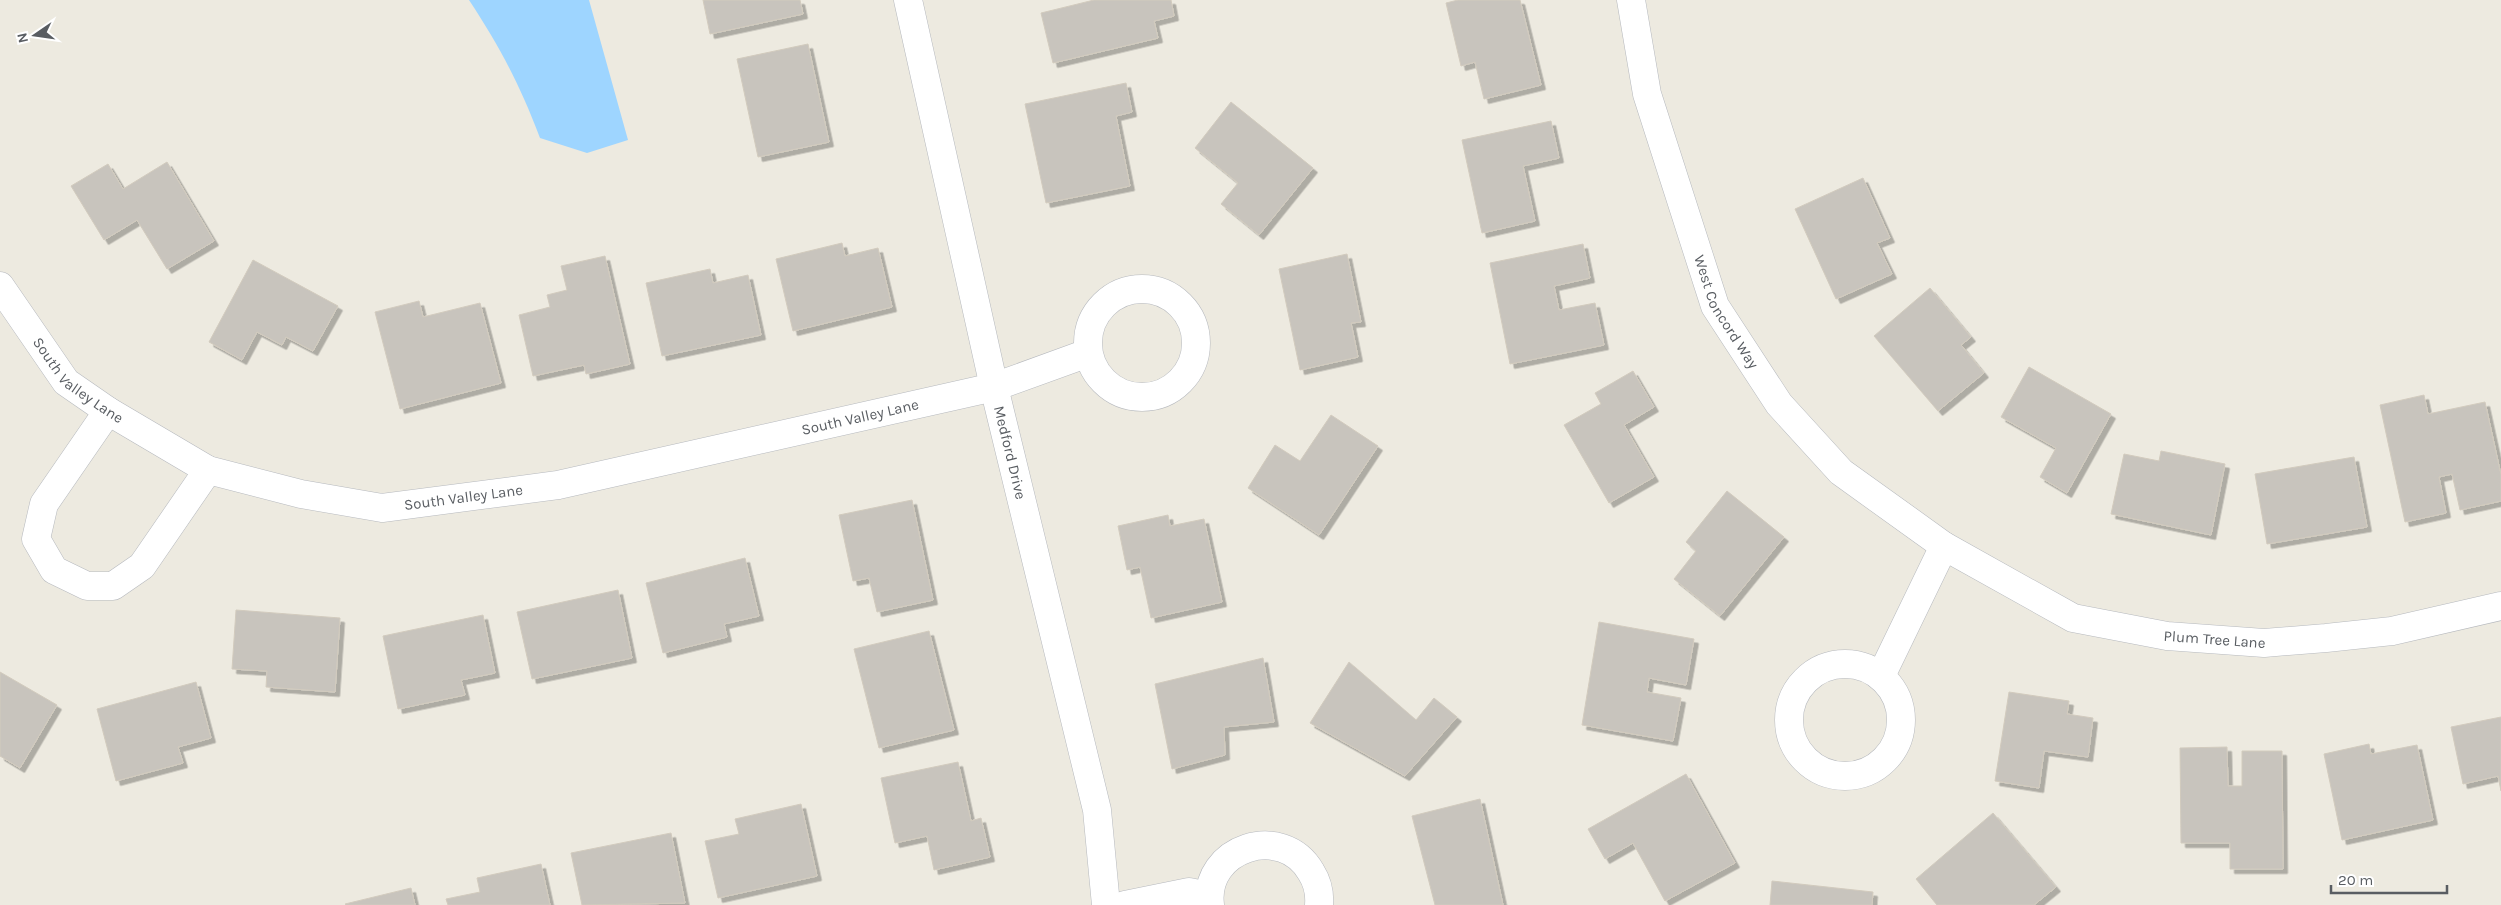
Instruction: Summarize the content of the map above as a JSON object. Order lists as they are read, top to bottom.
{
  "streets": {
    "street": [
      "West Concord Way",
      "South Valley Lane",
      "Medford Drive",
      "Plum Tree Lane"
    ]
  },
  "crossings": [
    ["West Concord Way", "Plum Tree Lane"],
    ["South Valley Lane", "Medford Drive"]
  ],
  "scale_bar": "20 m",
  "north": "left"
}
